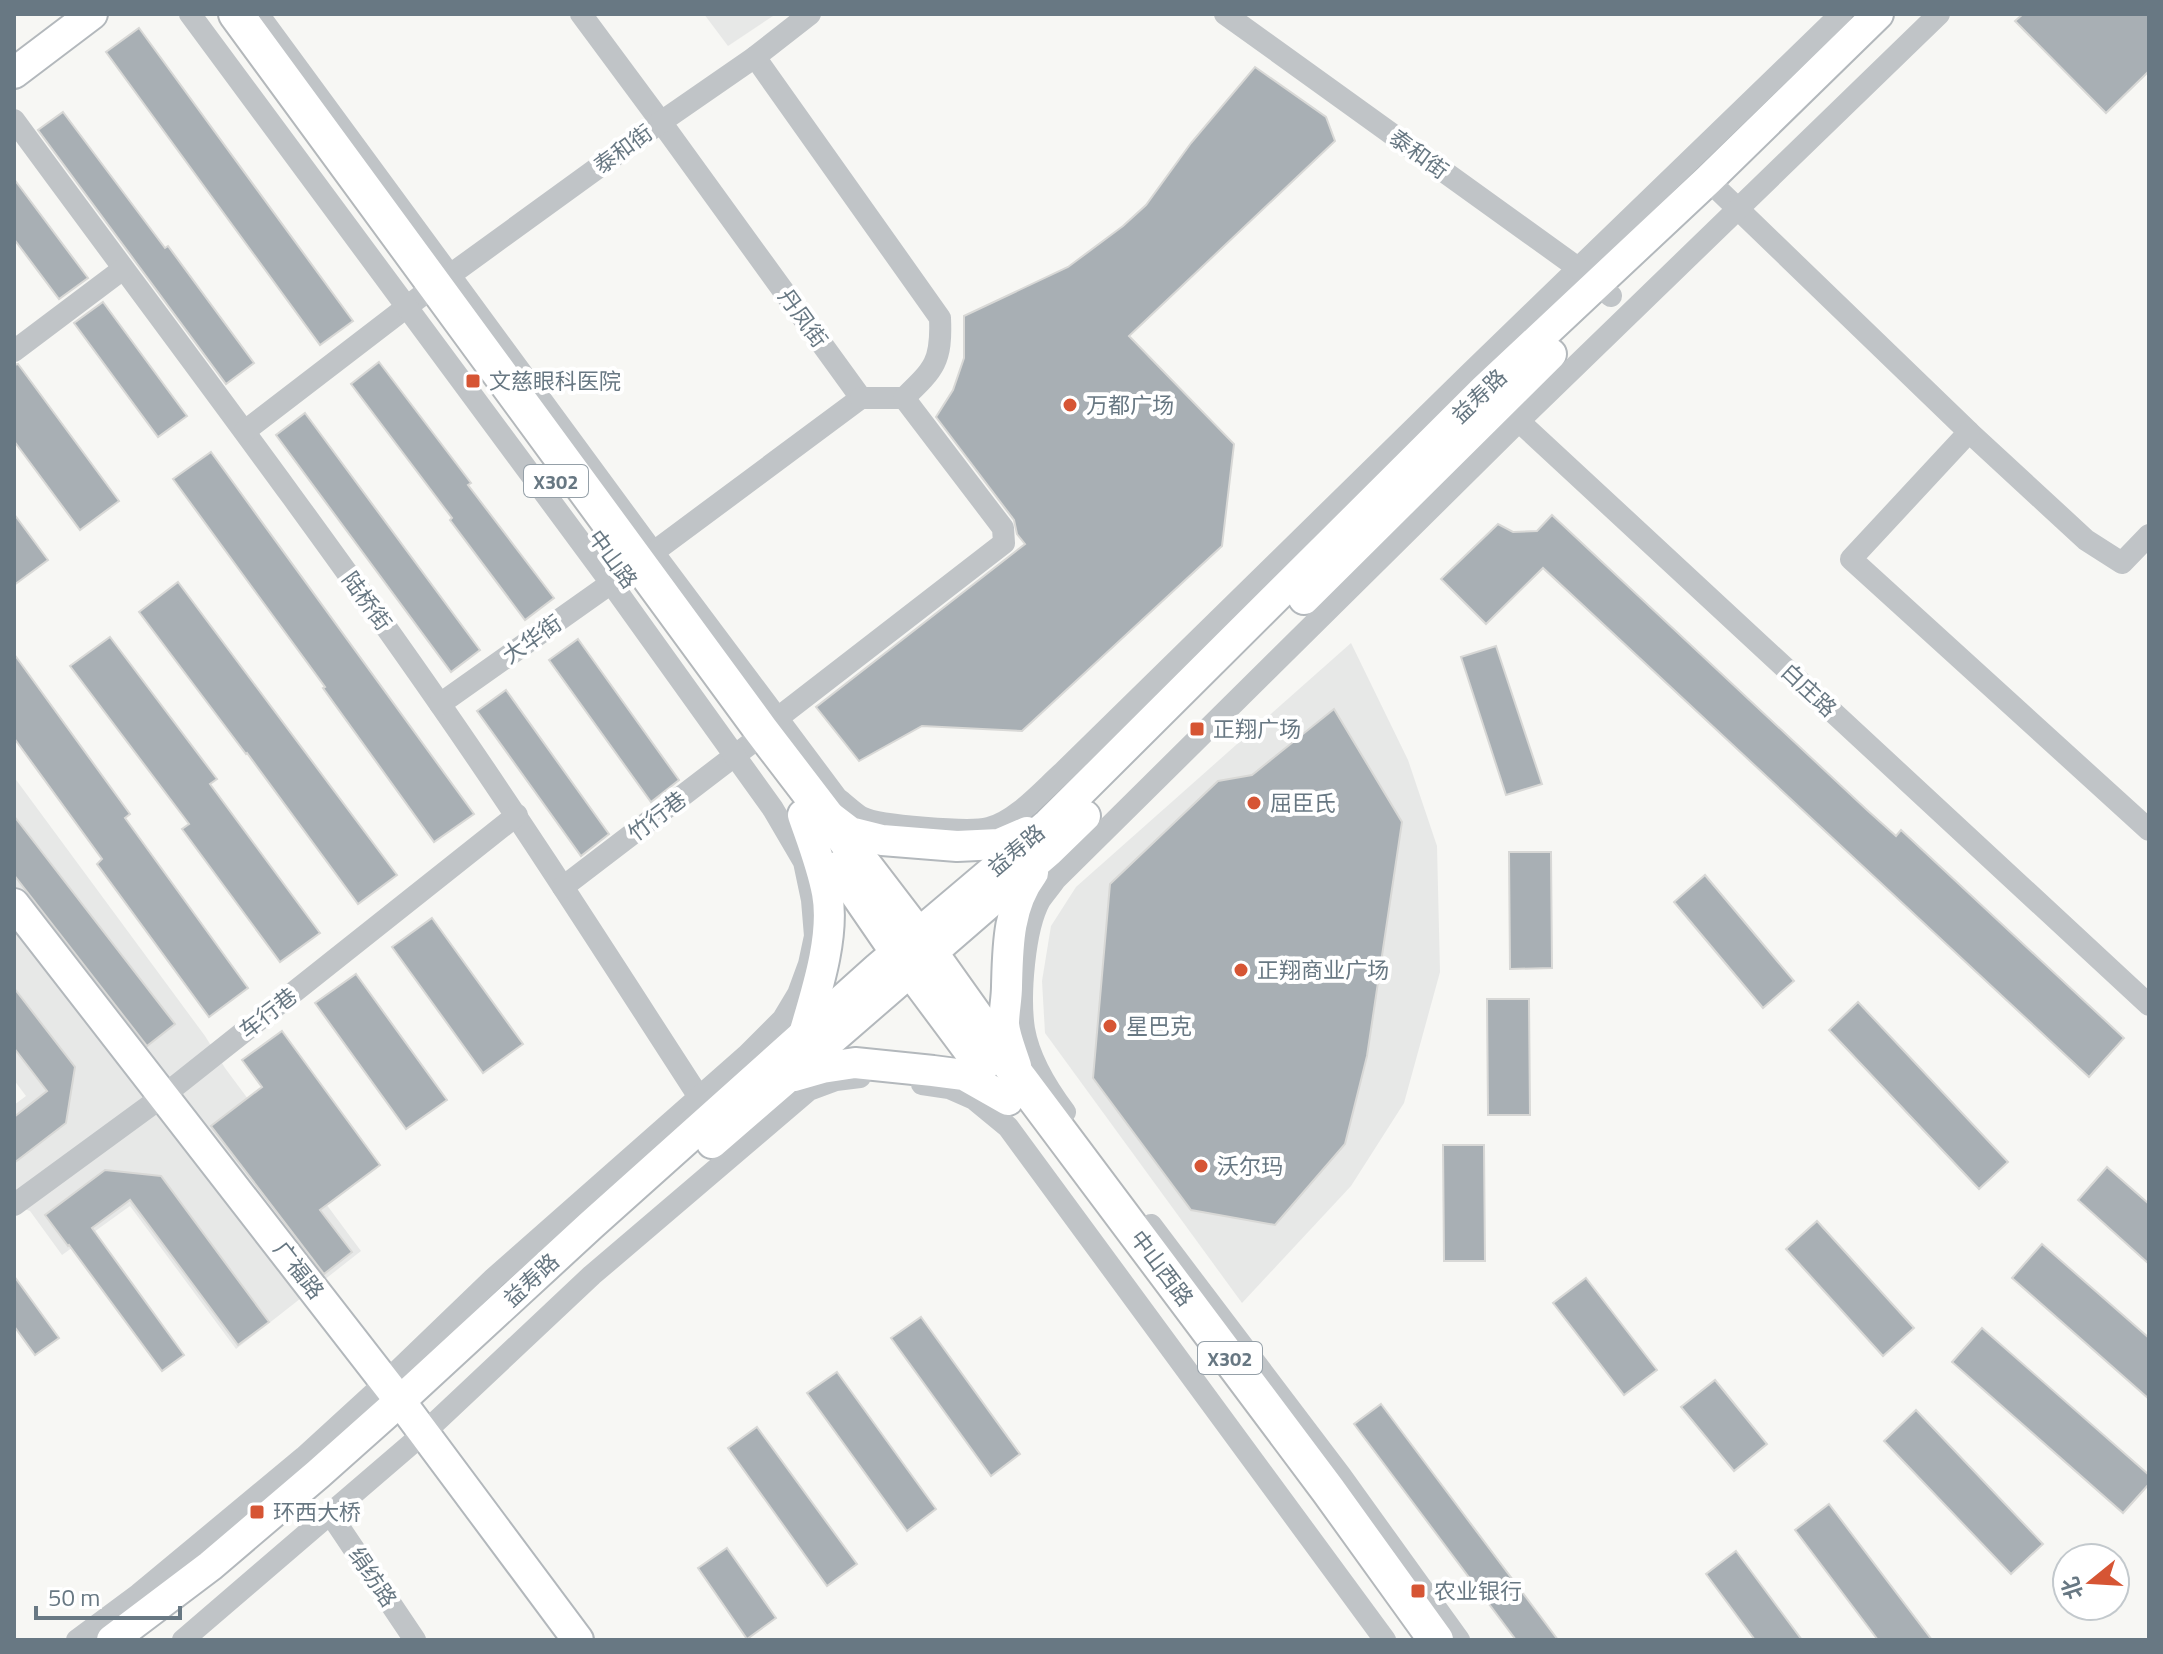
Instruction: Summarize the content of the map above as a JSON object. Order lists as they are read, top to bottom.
{
  "streets": {
    "main road": [
      "益寿路",
      "X302",
      "中山路",
      "中山西路",
      "广福路"
    ],
    "street": [
      "泰和街",
      "丹凤街",
      "陆桥街",
      "大华街",
      "白庄路",
      "竹行巷",
      "车行巷",
      "绢纺路"
    ]
  },
  "crossings": [
    ["泰和街", "丹凤街"],
    ["泰和街", "益寿路"],
    ["泰和街", "中山路"],
    ["泰和街", "陆桥街"],
    ["益寿路", "中山路"],
    ["益寿路", "白庄路"],
    ["益寿路", "中山西路"],
    ["益寿路", "广福路"],
    ["中山路", "大华街"],
    ["中山路", "竹行巷"],
    ["中山路", "中山西路"],
    ["陆桥街", "大华街"],
    ["陆桥街", "竹行巷"],
    ["陆桥街", "车行巷"],
    ["车行巷", "广福路"]
  ],
  "places": {
    "transit": [
      "文慈眼科医院",
      "正翔广场",
      "环西大桥",
      "农业银行"
    ],
    "other": [
      "万都广场",
      "屈臣氏",
      "正翔商业广场",
      "星巴克",
      "沃尔玛"
    ]
  },
  "scale_bar": "50 m",
  "north": "left"
}
